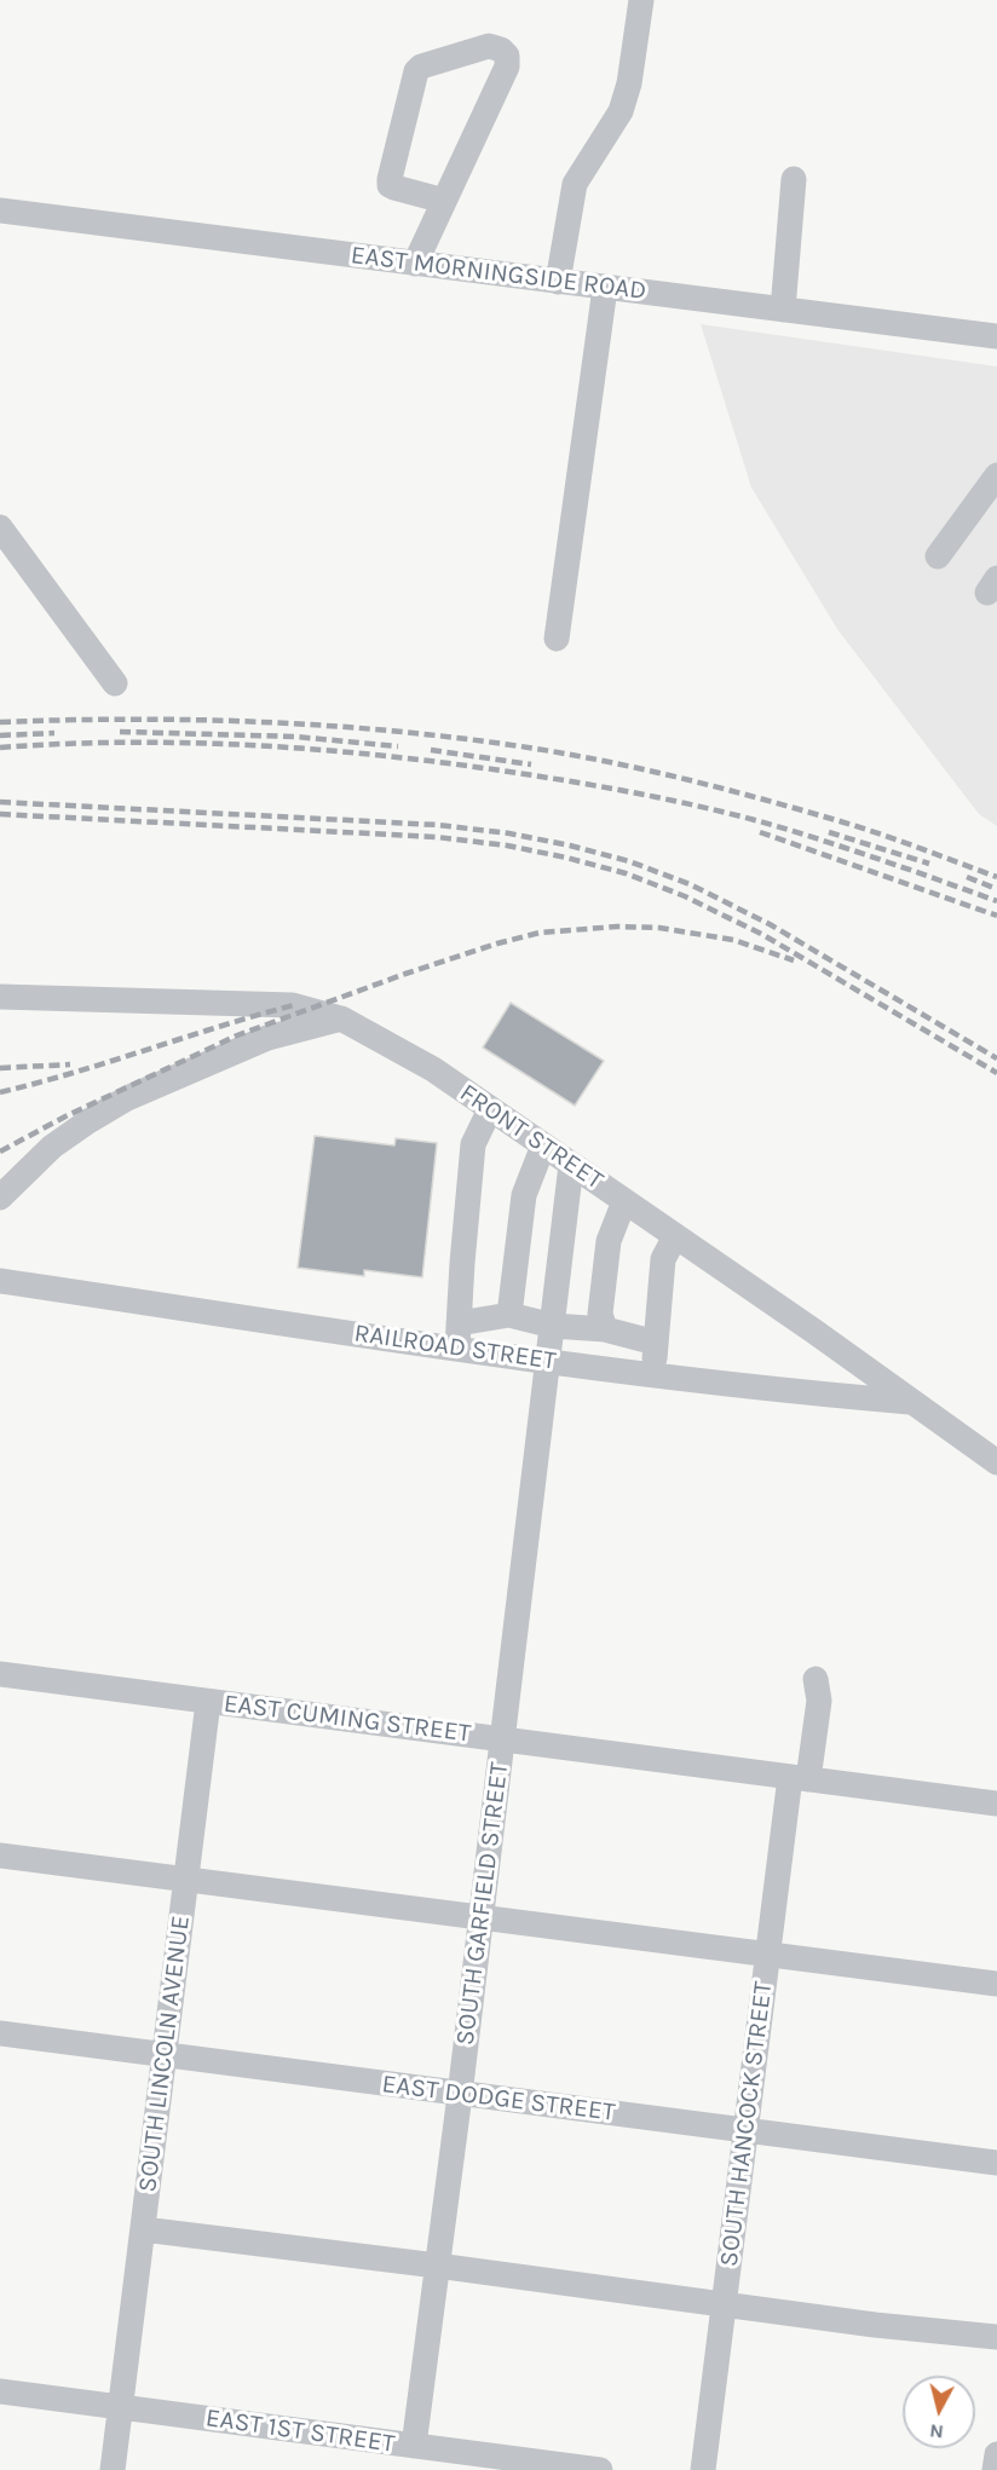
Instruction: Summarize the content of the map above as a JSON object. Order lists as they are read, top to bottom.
{
  "streets": {
    "street": [
      "EAST MORNINGSIDE ROAD",
      "FRONT STREET",
      "RAILROAD STREET",
      "EAST CUMING STREET",
      "SOUTH GARFIELD STREET",
      "SOUTH LINCOLN AVENUE",
      "EAST DODGE STREET",
      "SOUTH HANCOCK STREET",
      "EAST 1ST STREET"
    ]
  },
  "crossings": [
    ["FRONT STREET", "RAILROAD STREET"],
    ["FRONT STREET", "SOUTH GARFIELD STREET"],
    ["RAILROAD STREET", "SOUTH GARFIELD STREET"],
    ["EAST CUMING STREET", "SOUTH GARFIELD STREET"],
    ["EAST CUMING STREET", "SOUTH LINCOLN AVENUE"],
    ["EAST CUMING STREET", "SOUTH HANCOCK STREET"],
    ["SOUTH GARFIELD STREET", "EAST DODGE STREET"],
    ["SOUTH GARFIELD STREET", "EAST 1ST STREET"],
    ["SOUTH LINCOLN AVENUE", "EAST DODGE STREET"],
    ["SOUTH LINCOLN AVENUE", "EAST 1ST STREET"],
    ["EAST DODGE STREET", "SOUTH HANCOCK STREET"]
  ],
  "north": "bottom"
}
